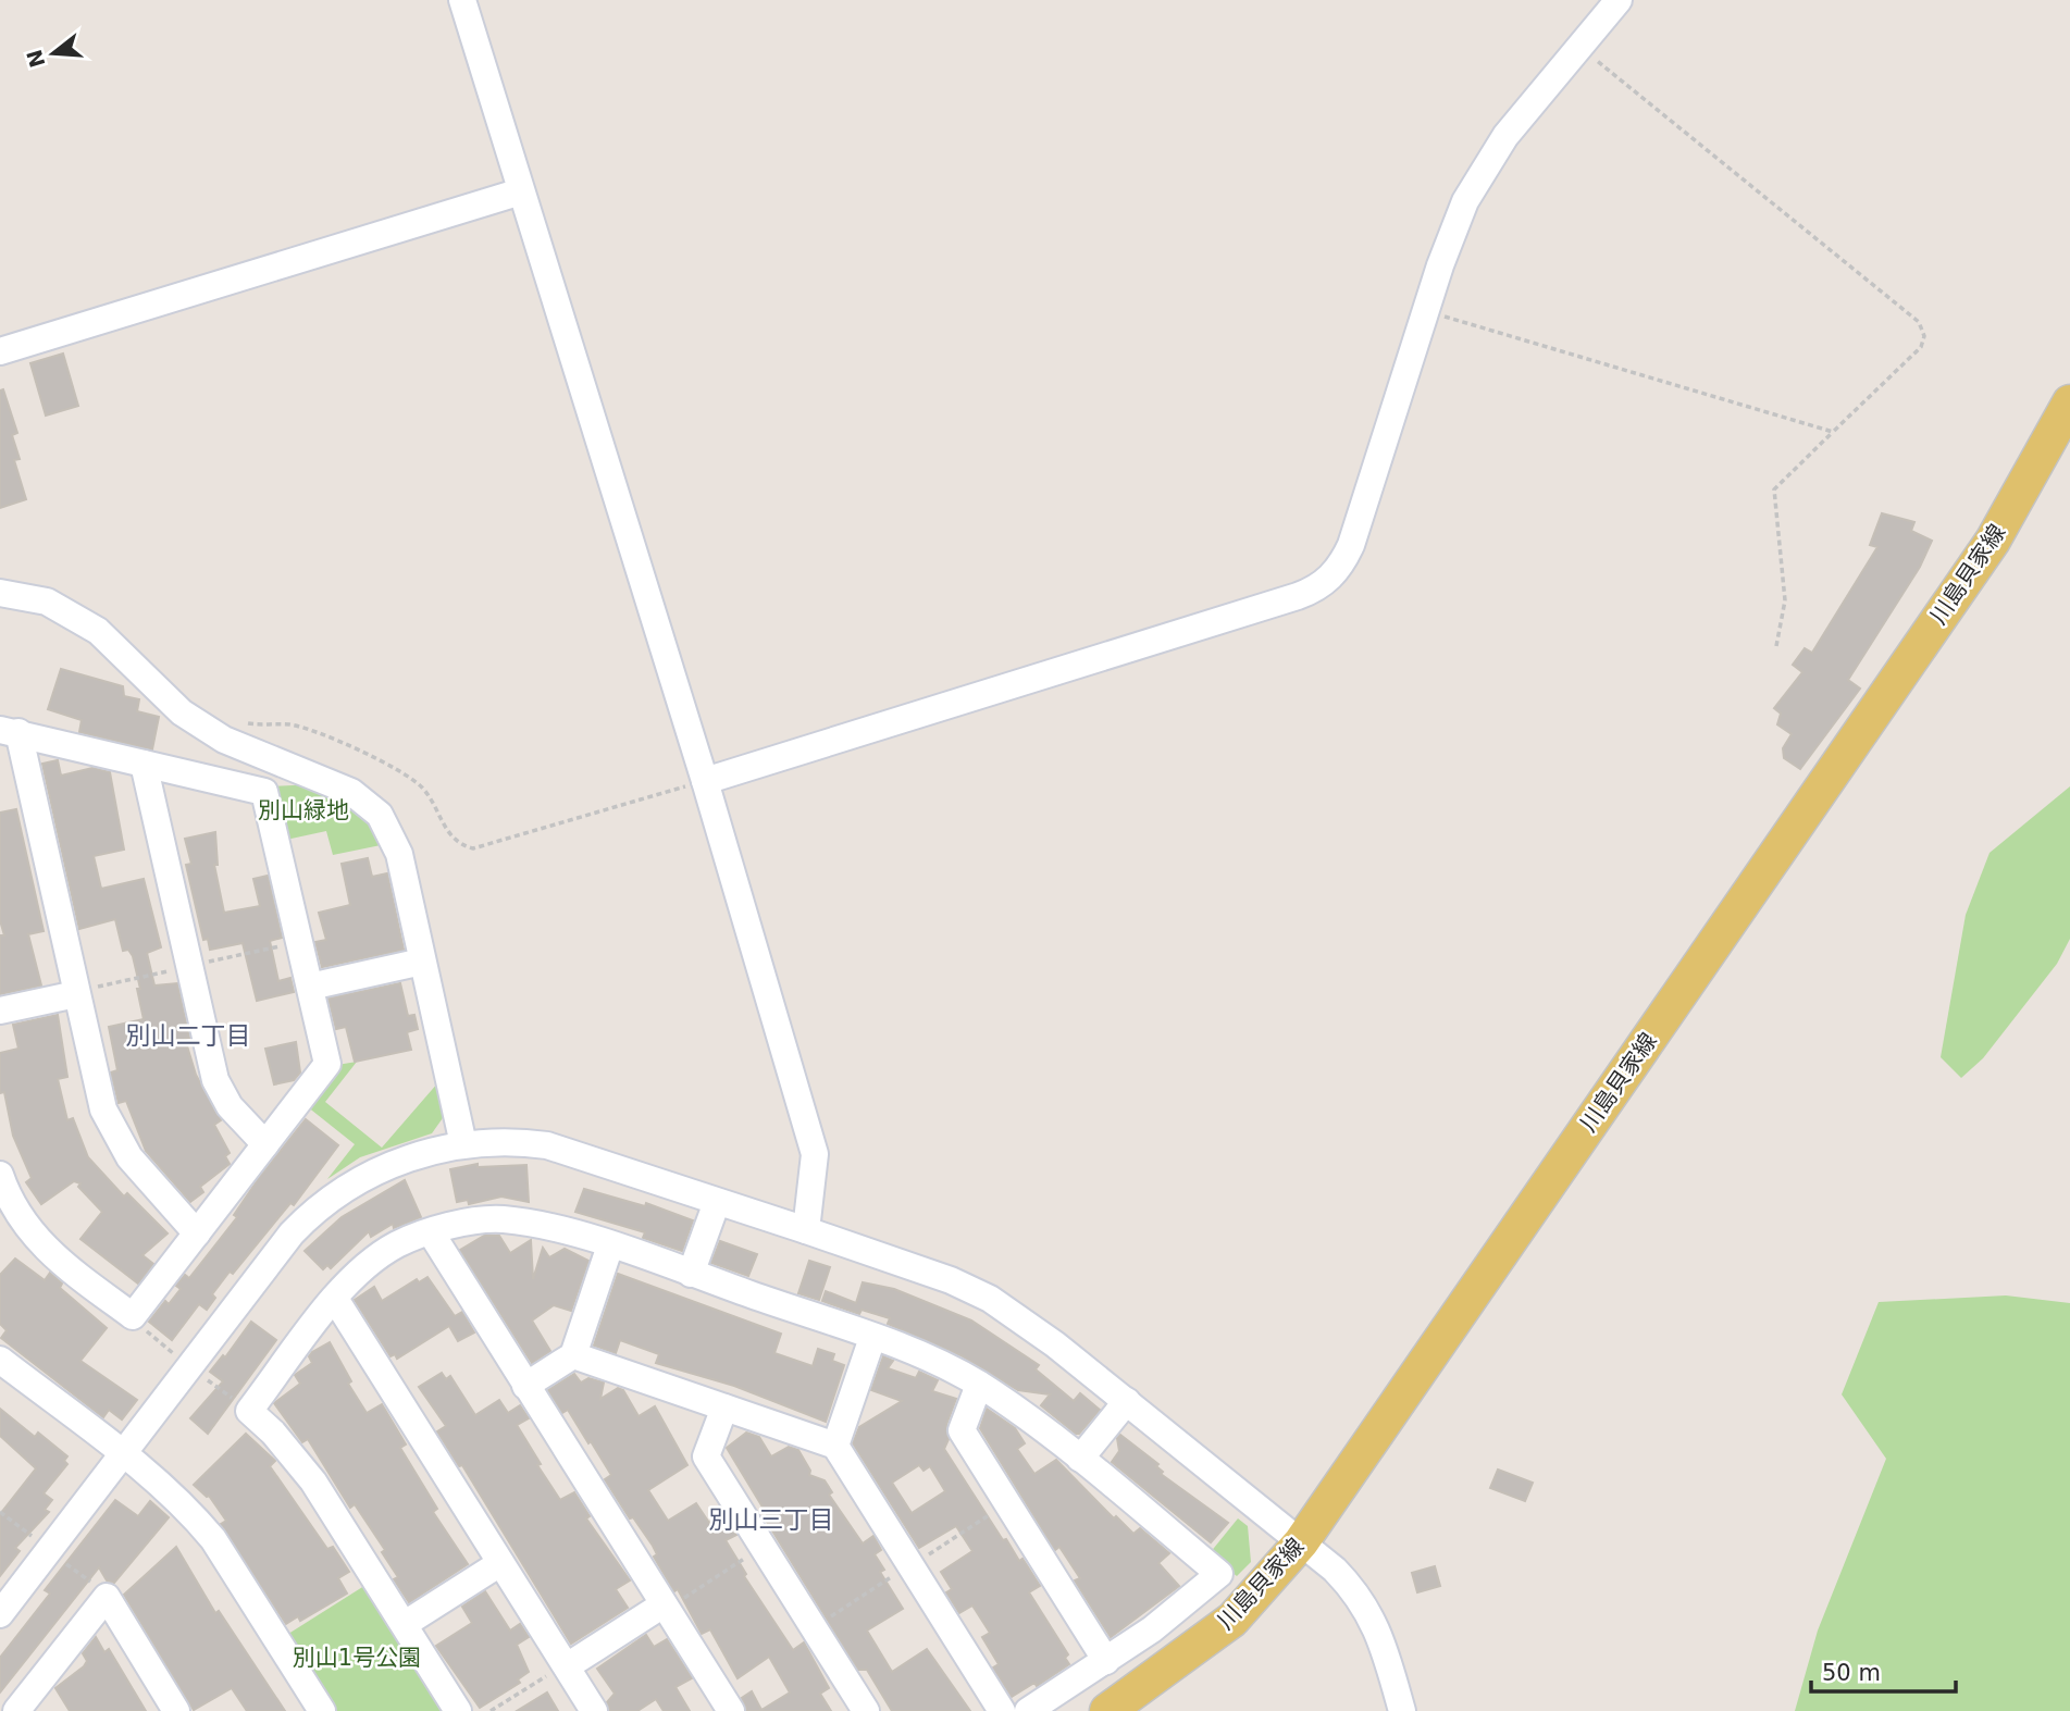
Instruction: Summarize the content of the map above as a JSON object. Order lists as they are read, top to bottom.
{
  "streets": {
    "main road": ["川島貝家線"]
  },
  "districts": ["別山二丁目", "別山三丁目"],
  "parks": ["別山緑地", "別山1号公園"],
  "scale_bar": "50 m",
  "north": "left"
}
